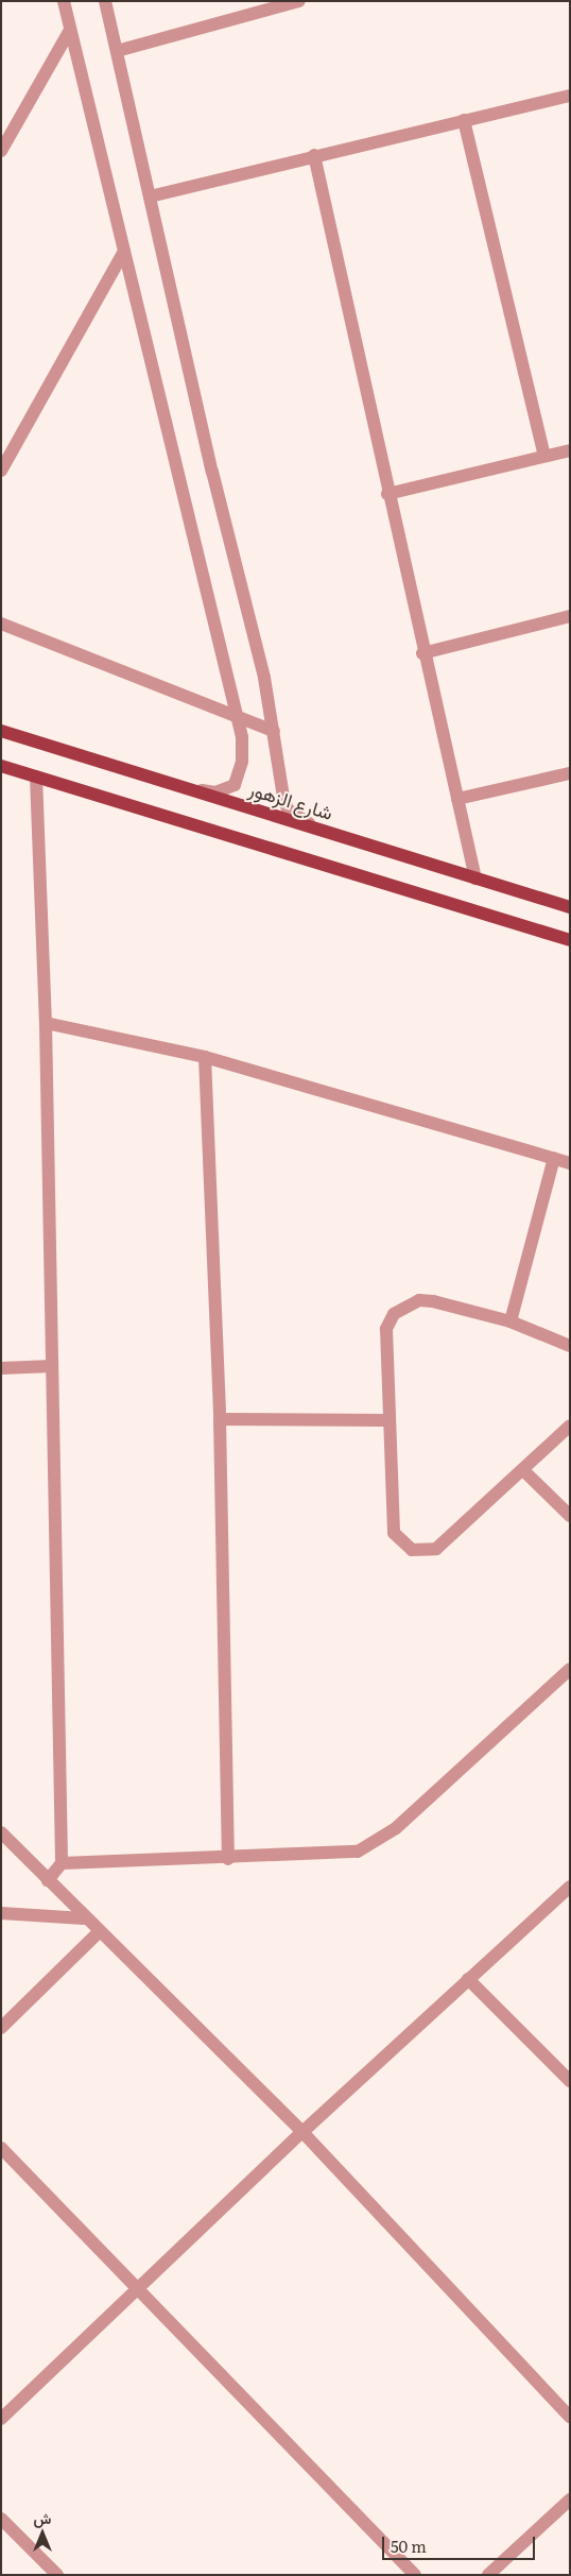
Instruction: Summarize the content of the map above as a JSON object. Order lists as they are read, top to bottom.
{
  "streets": {
    "main road": ["شارع الزهور"]
  },
  "scale_bar": "50 m",
  "north": "top"
}
